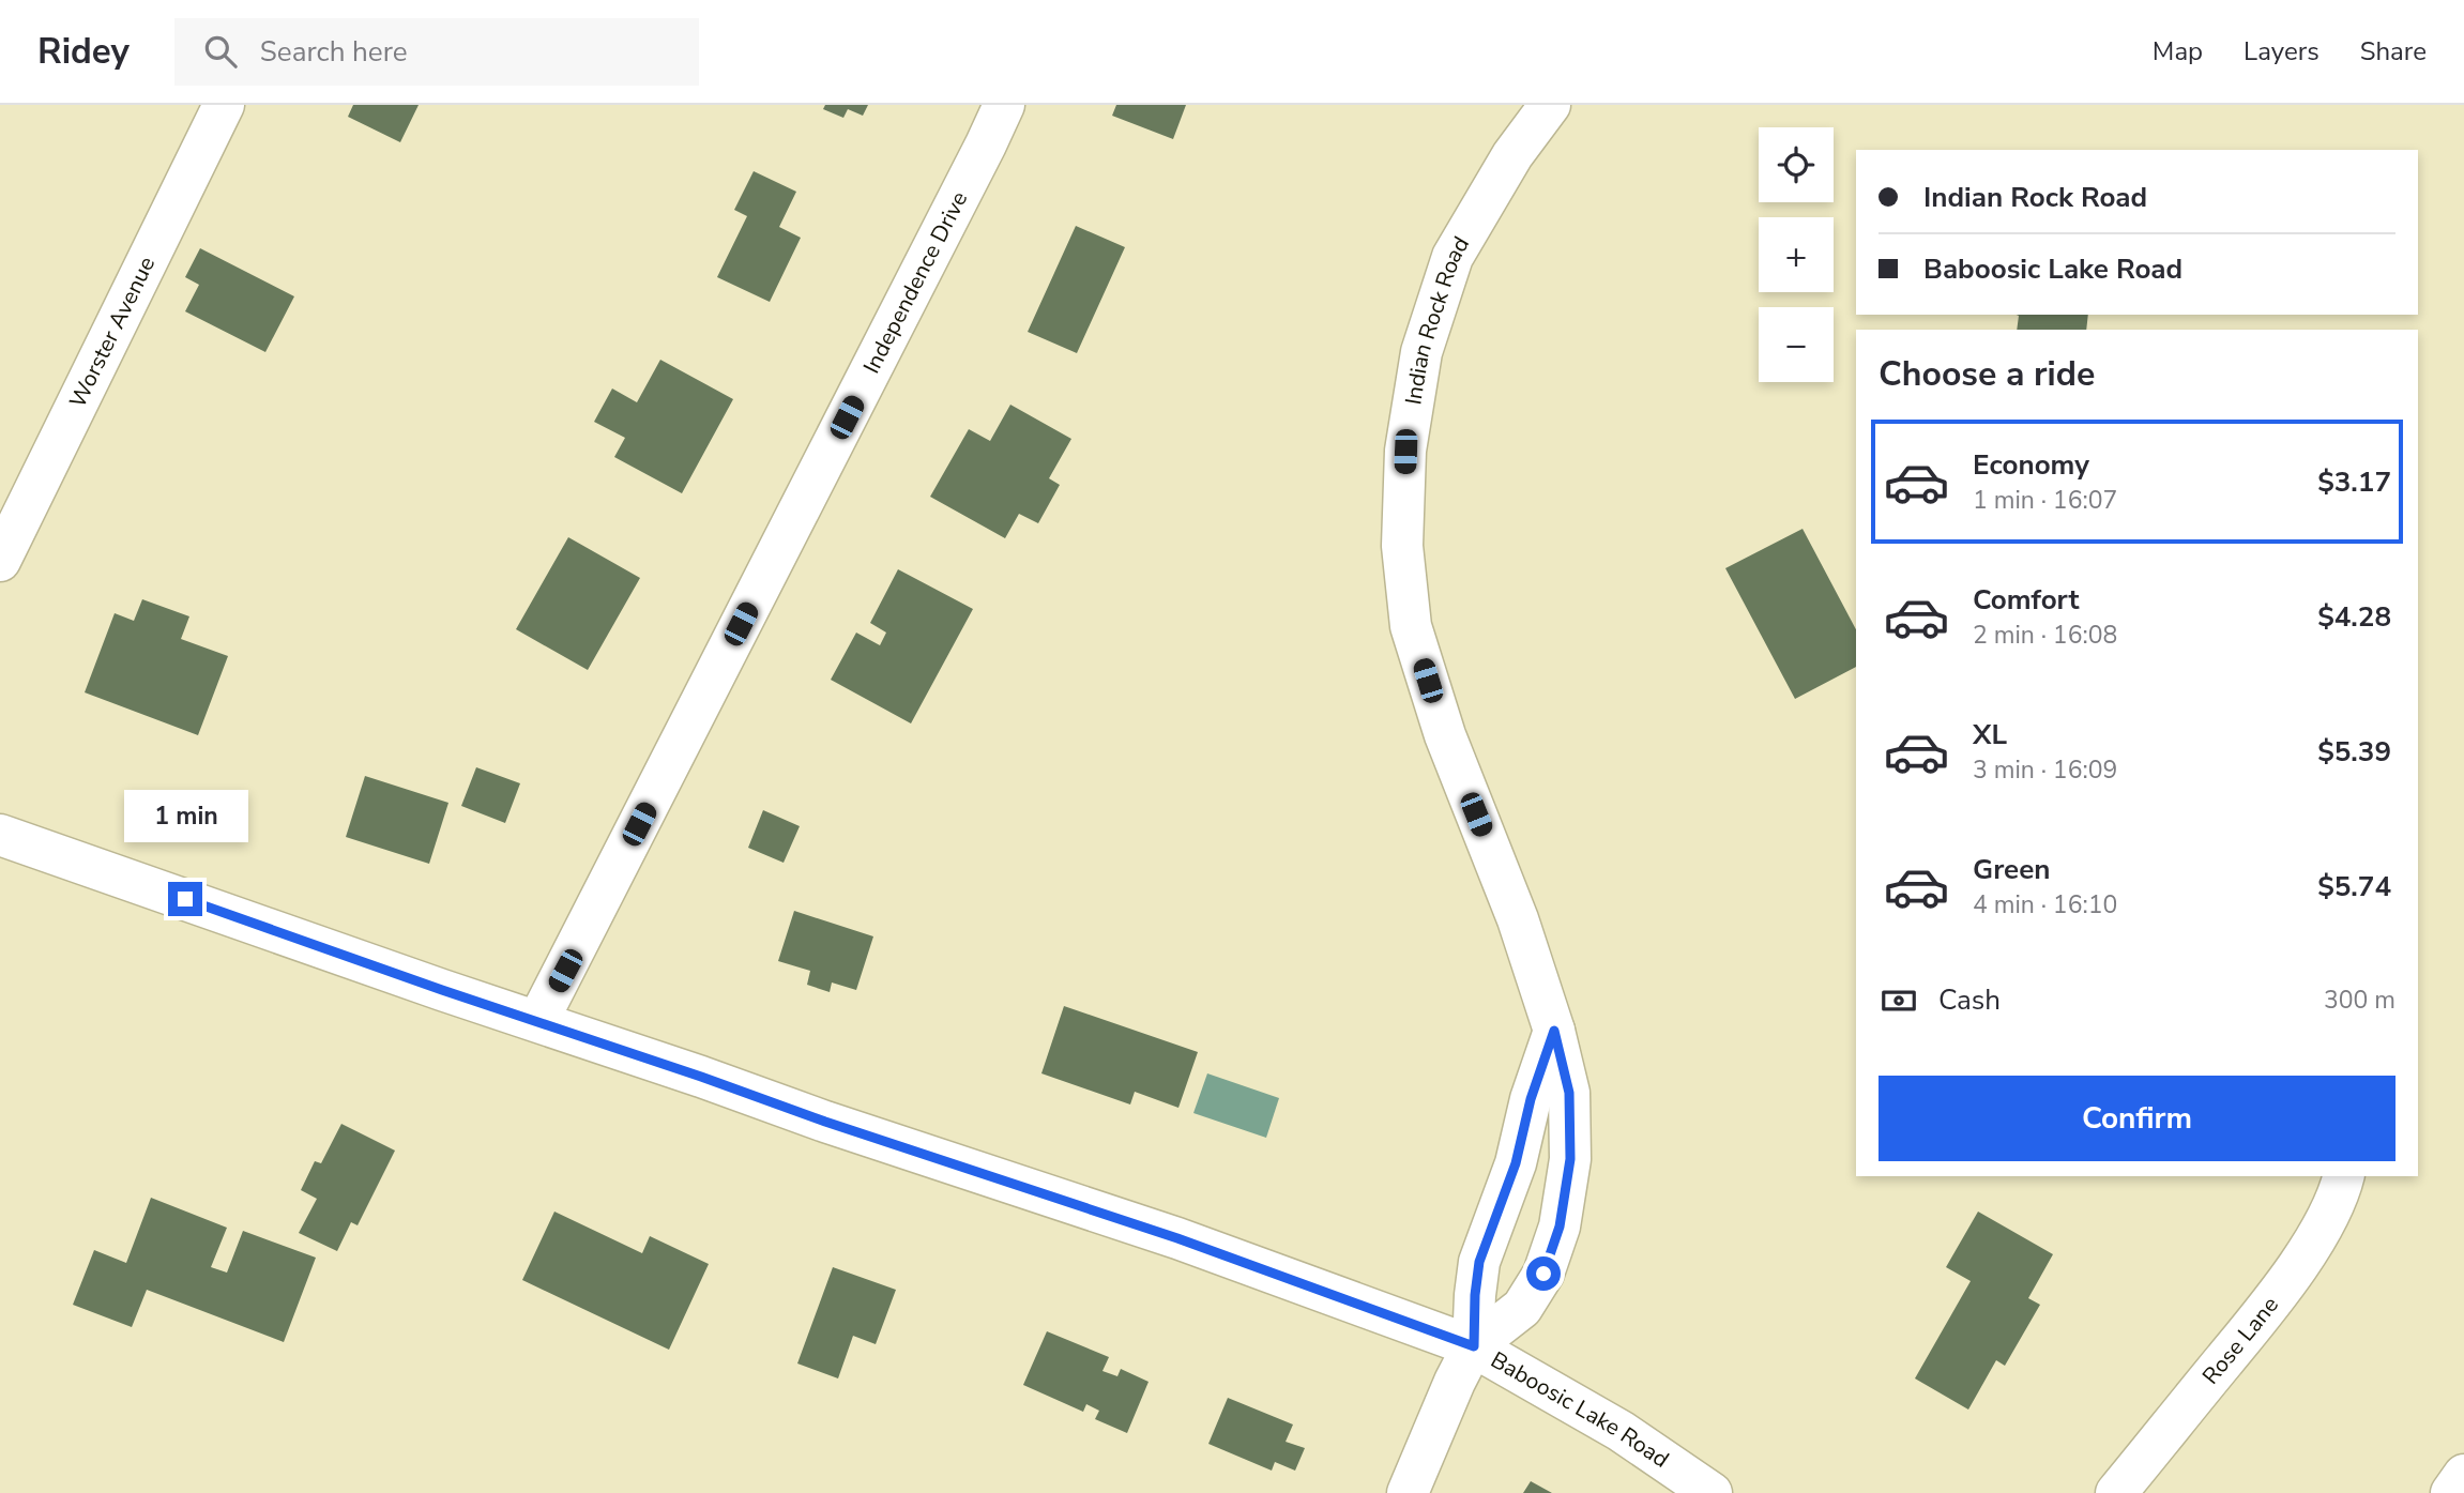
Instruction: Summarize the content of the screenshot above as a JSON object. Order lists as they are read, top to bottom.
{
  "streets": {
    "street": [
      "Independence Drive",
      "Indian Rock Road",
      "Worster Avenue",
      "Rose Lane",
      "Baboosic Lake Road"
    ]
  },
  "crossings": [
    ["Independence Drive", "Baboosic Lake Road"],
    ["Indian Rock Road", "Baboosic Lake Road"]
  ],
  "page": {
    "header": "Ridey",
    "search": "Search here",
    "nav": ["Map", "Layers", "Share"],
    "map_buttons": ["+", "−"],
    "banner": ["Indian Rock Road", "Baboosic Lake Road"],
    "heading": "Choose a ride",
    "list": [
      {
        "name": "Economy",
        "note": "1 min · 16:07",
        "value": "$3.17"
      },
      {
        "name": "Comfort",
        "note": "2 min · 16:08",
        "value": "$4.28"
      },
      {
        "name": "XL",
        "note": "3 min · 16:09",
        "value": "$5.39"
      },
      {
        "name": "Green",
        "note": "4 min · 16:10",
        "value": "$5.74"
      }
    ],
    "bubble": "1 min",
    "pay": ["Cash", "300 m"],
    "buttons": "Confirm"
  }
}
